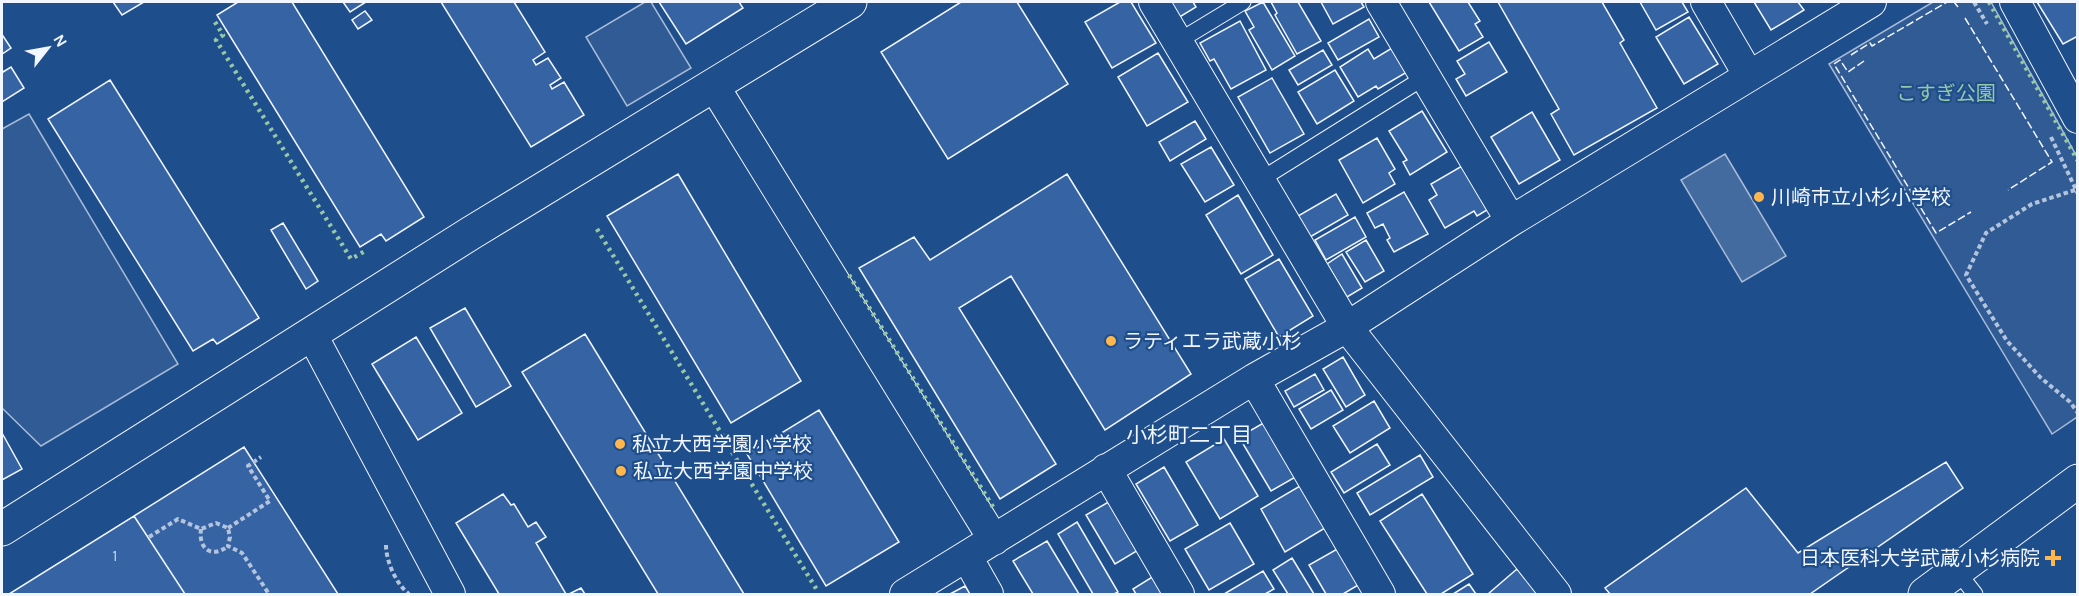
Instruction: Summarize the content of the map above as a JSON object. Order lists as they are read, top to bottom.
{
  "districts": ["小杉町二丁目"],
  "parks": ["こすぎ公園"],
  "places": {
    "other": [
      "川崎市立小杉小学校",
      "ラティエラ武蔵小杉",
      "私立大西学園小学校",
      "私立大西学園中学校"
    ],
    "health": ["日本医科大学武蔵小杉病院"]
  },
  "house_numbers": ["1"],
  "north": "top right"
}
